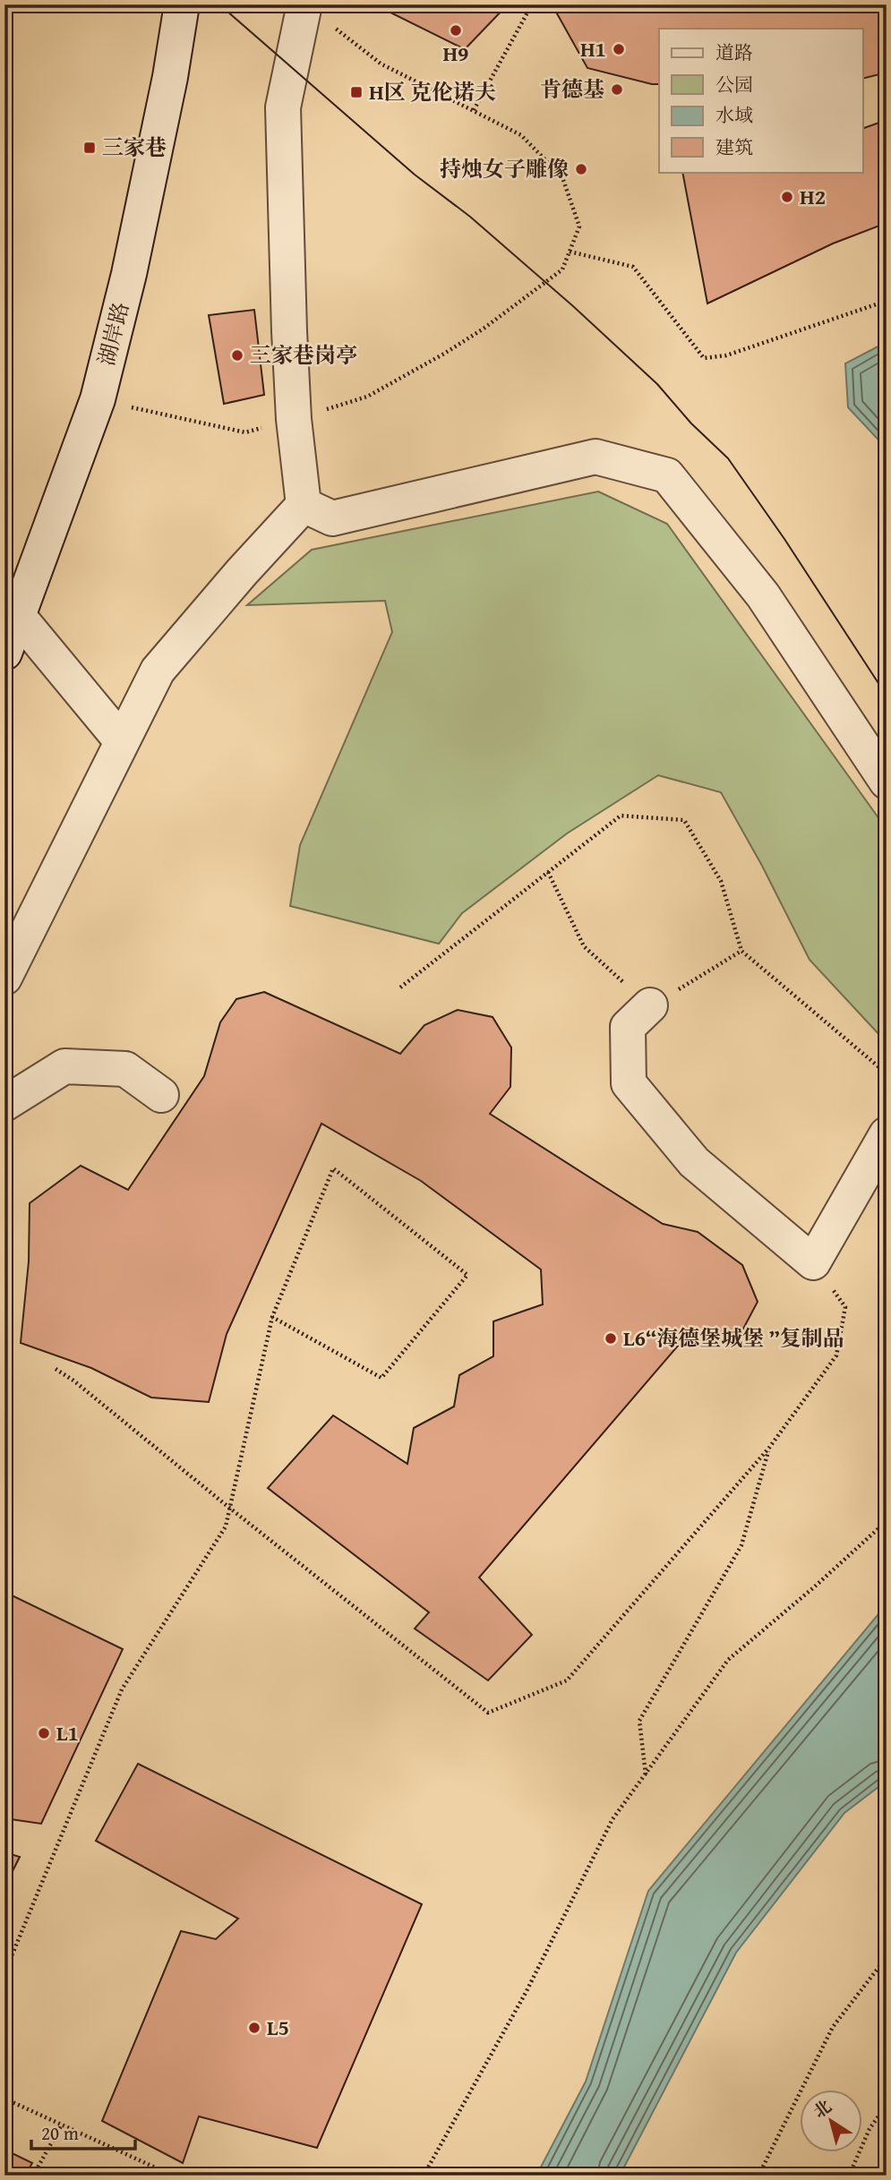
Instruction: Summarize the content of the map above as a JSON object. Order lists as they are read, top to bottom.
{
  "streets": {
    "street": ["湖岸路"]
  },
  "places": {
    "other": [
      "H9",
      "H1",
      "肯德基",
      "持烛女子雕像",
      "H2",
      "三家巷岗亭",
      "L6“海德堡城堡 ”复制品",
      "L1",
      "L5"
    ],
    "transit": ["H区 克伦诺夫", "三家巷"]
  },
  "legend": [
    "道路",
    "公园",
    "水域",
    "建筑"
  ],
  "scale_bar": "20 m",
  "north": "top left"
}
